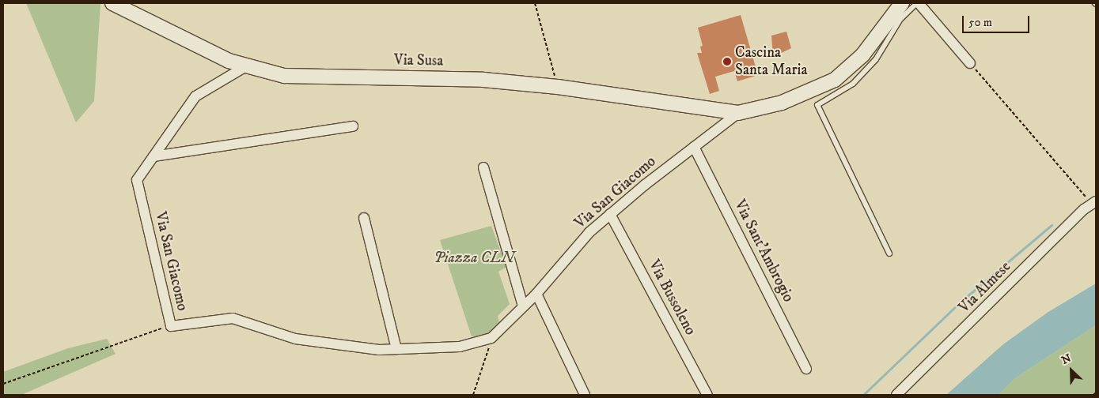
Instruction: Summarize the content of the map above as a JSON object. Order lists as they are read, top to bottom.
{
  "streets": {
    "main road": ["Via Susa"],
    "street": [
      "Via San Giacomo",
      "Via Sant'Ambrogio",
      "Via Almese",
      "Via Bussoleno"
    ]
  },
  "crossings": [
    ["Via Susa", "Via San Giacomo"],
    ["Via San Giacomo", "Via Sant'Ambrogio"],
    ["Via San Giacomo", "Via Bussoleno"]
  ],
  "parks": ["Piazza CLN"],
  "places": ["Cascina Santa Maria"],
  "scale_bar": "50 m",
  "north": "top left"
}
